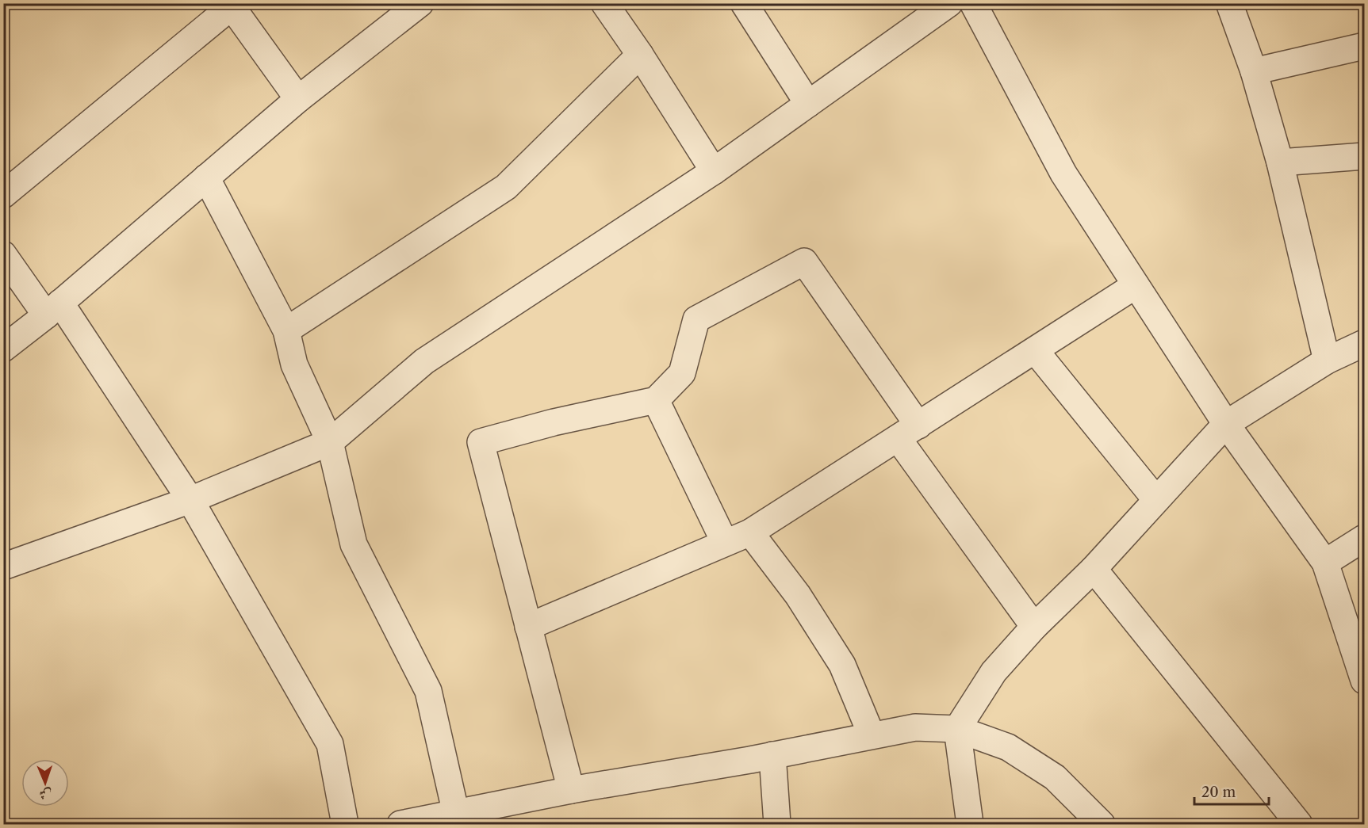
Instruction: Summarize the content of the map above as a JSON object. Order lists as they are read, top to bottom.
{
  "scale_bar": "20 m",
  "north": "bottom"
}
